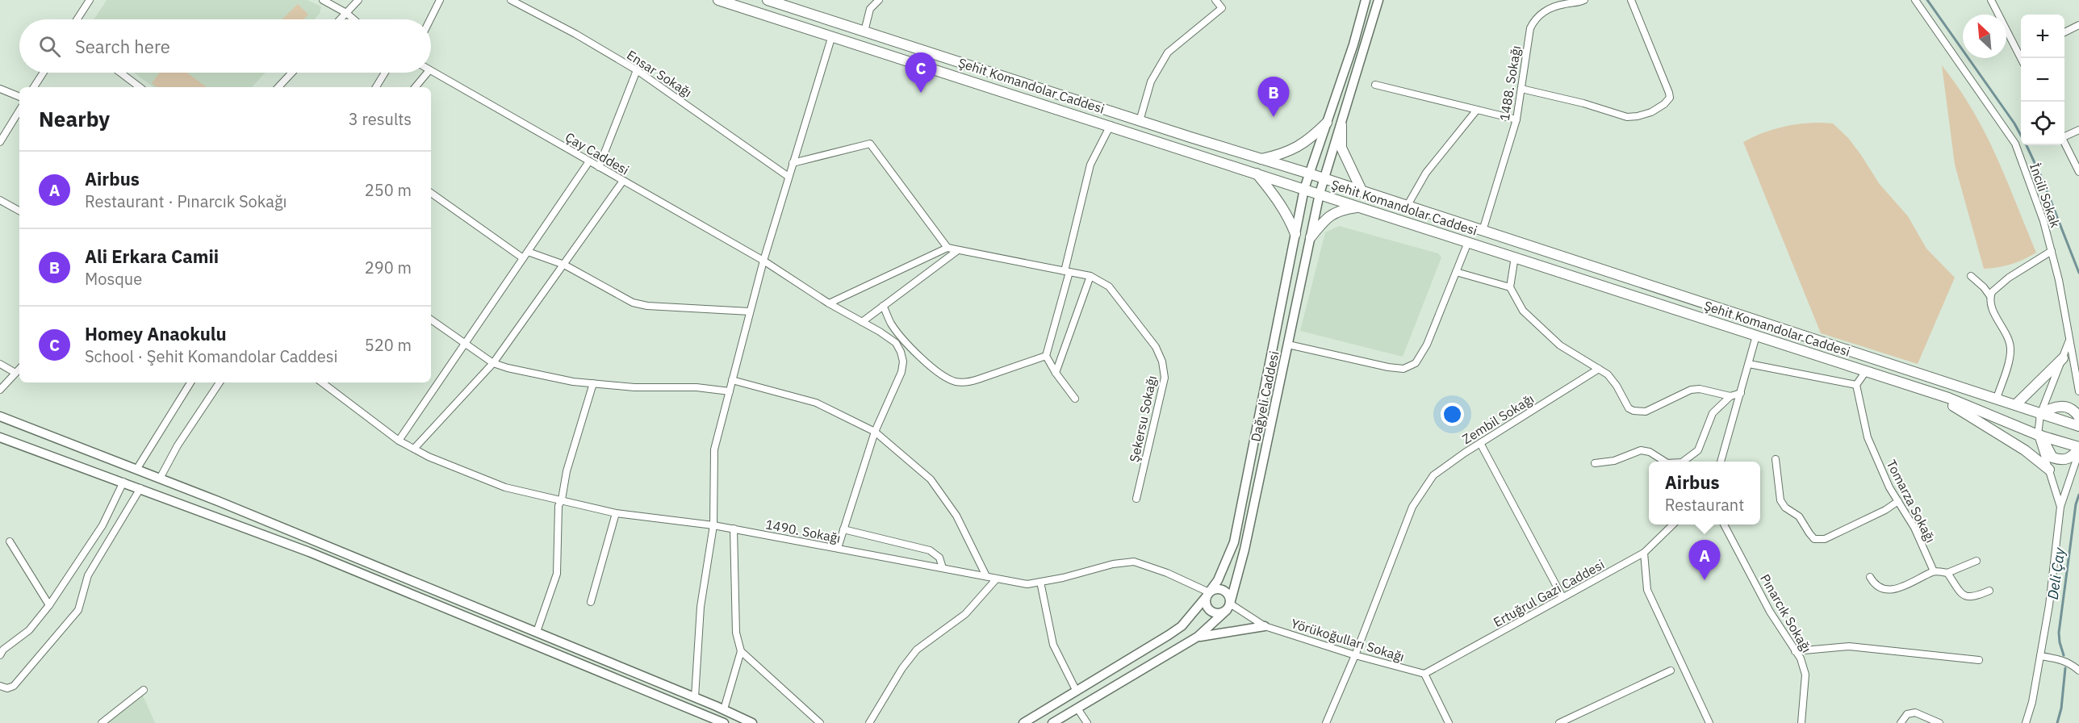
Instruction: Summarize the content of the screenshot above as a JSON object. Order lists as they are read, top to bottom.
{
  "streets": {
    "main road": ["Şehit Komandolar Caddesi"],
    "street": [
      "Ensar Sokağı",
      "1488. Sokağı",
      "Çay Caddesi",
      "İncili Sokak",
      "Dağyeli Caddesi",
      "Şekersu Sokağı",
      "Zembil Sokağı",
      "Tomarza Sokağı",
      "1490. Sokağı",
      "Ertuğrul Gazi Caddesi",
      "Pınarcık Sokağı",
      "Yörükoğulları Sokağı"
    ]
  },
  "crossings": [
    ["1488. Sokağı", "Şehit Komandolar Caddesi"],
    ["Şehit Komandolar Caddesi", "Dağyeli Caddesi"],
    ["Çay Caddesi", "1490. Sokağı"],
    ["Dağyeli Caddesi", "1490. Sokağı"],
    ["Dağyeli Caddesi", "Yörükoğulları Sokağı"],
    ["Zembil Sokağı", "Yörükoğulları Sokağı"],
    ["1490. Sokağı", "Yörükoğulları Sokağı"],
    ["Ertuğrul Gazi Caddesi", "Yörükoğulları Sokağı"]
  ],
  "water": ["Deli Çay"],
  "north": "top left",
  "page": {
    "map_buttons": ["+", "−"],
    "search": "Search here",
    "pins": ["C", "B", "A"],
    "heading": ["Nearby", "3 results"],
    "list": [
      {
        "mark": "A",
        "name": "Airbus",
        "note": "Restaurant · Pınarcık Sokağı",
        "value": "250 m"
      },
      {
        "mark": "B",
        "name": "Ali Erkara Camii",
        "note": "Mosque",
        "value": "290 m"
      },
      {
        "mark": "C",
        "name": "Homey Anaokulu",
        "note": "School · Şehit Komandolar Caddesi",
        "value": "520 m"
      }
    ],
    "popup": ["Airbus", "Restaurant"]
  }
}
